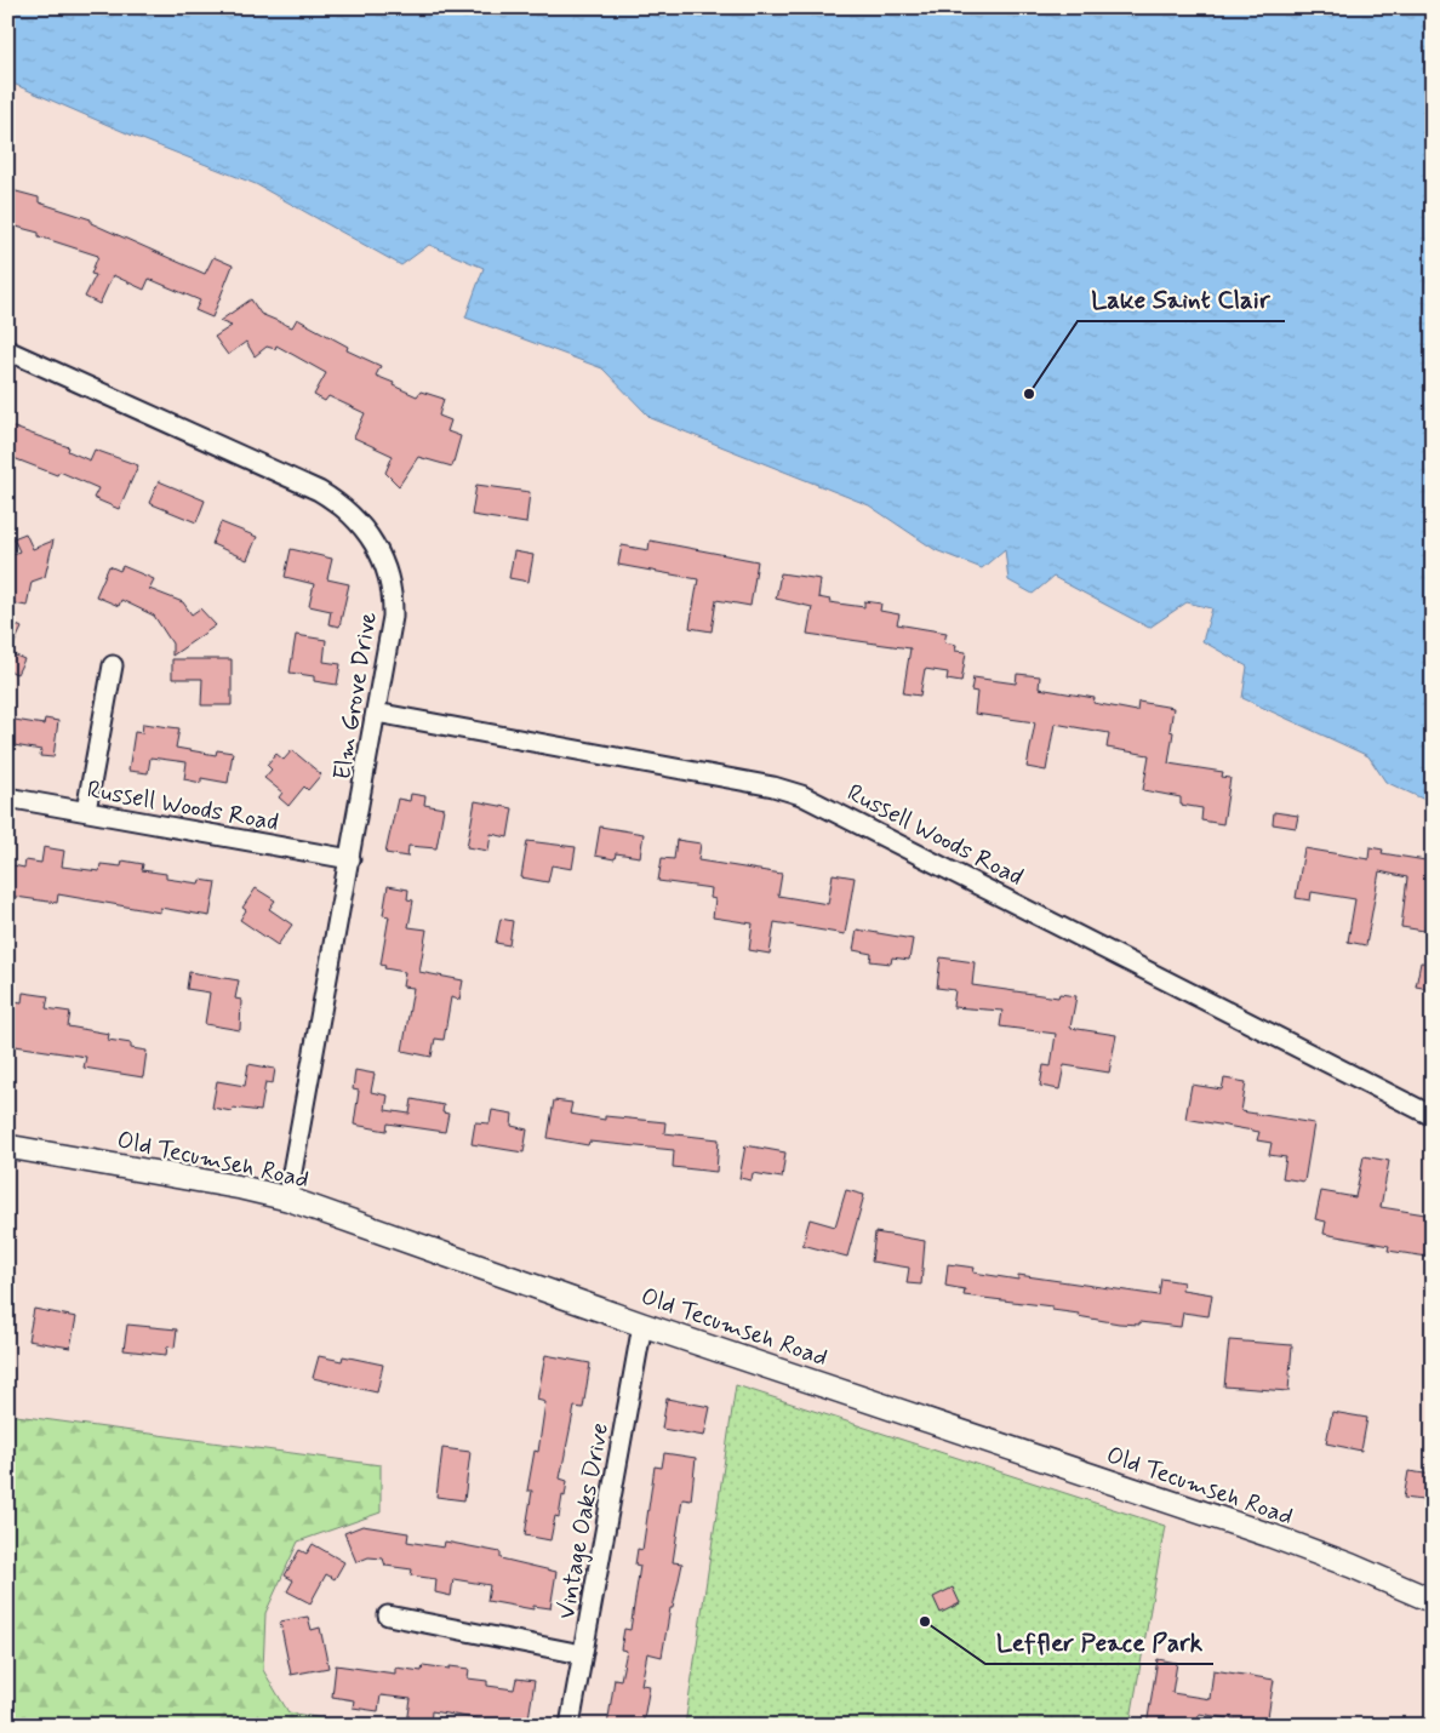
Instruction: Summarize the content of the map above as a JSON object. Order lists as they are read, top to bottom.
{
  "streets": {
    "main road": ["Old Tecumseh Road"],
    "street": ["Elm Grove Drive", "Russell Woods Road", "Vintage Oaks Drive"]
  },
  "crossings": [
    ["Elm Grove Drive", "Russell Woods Road"],
    ["Elm Grove Drive", "Old Tecumseh Road"],
    ["Old Tecumseh Road", "Vintage Oaks Drive"]
  ],
  "places": ["Lake Saint Clair", "Leffler Peace Park"]
}
